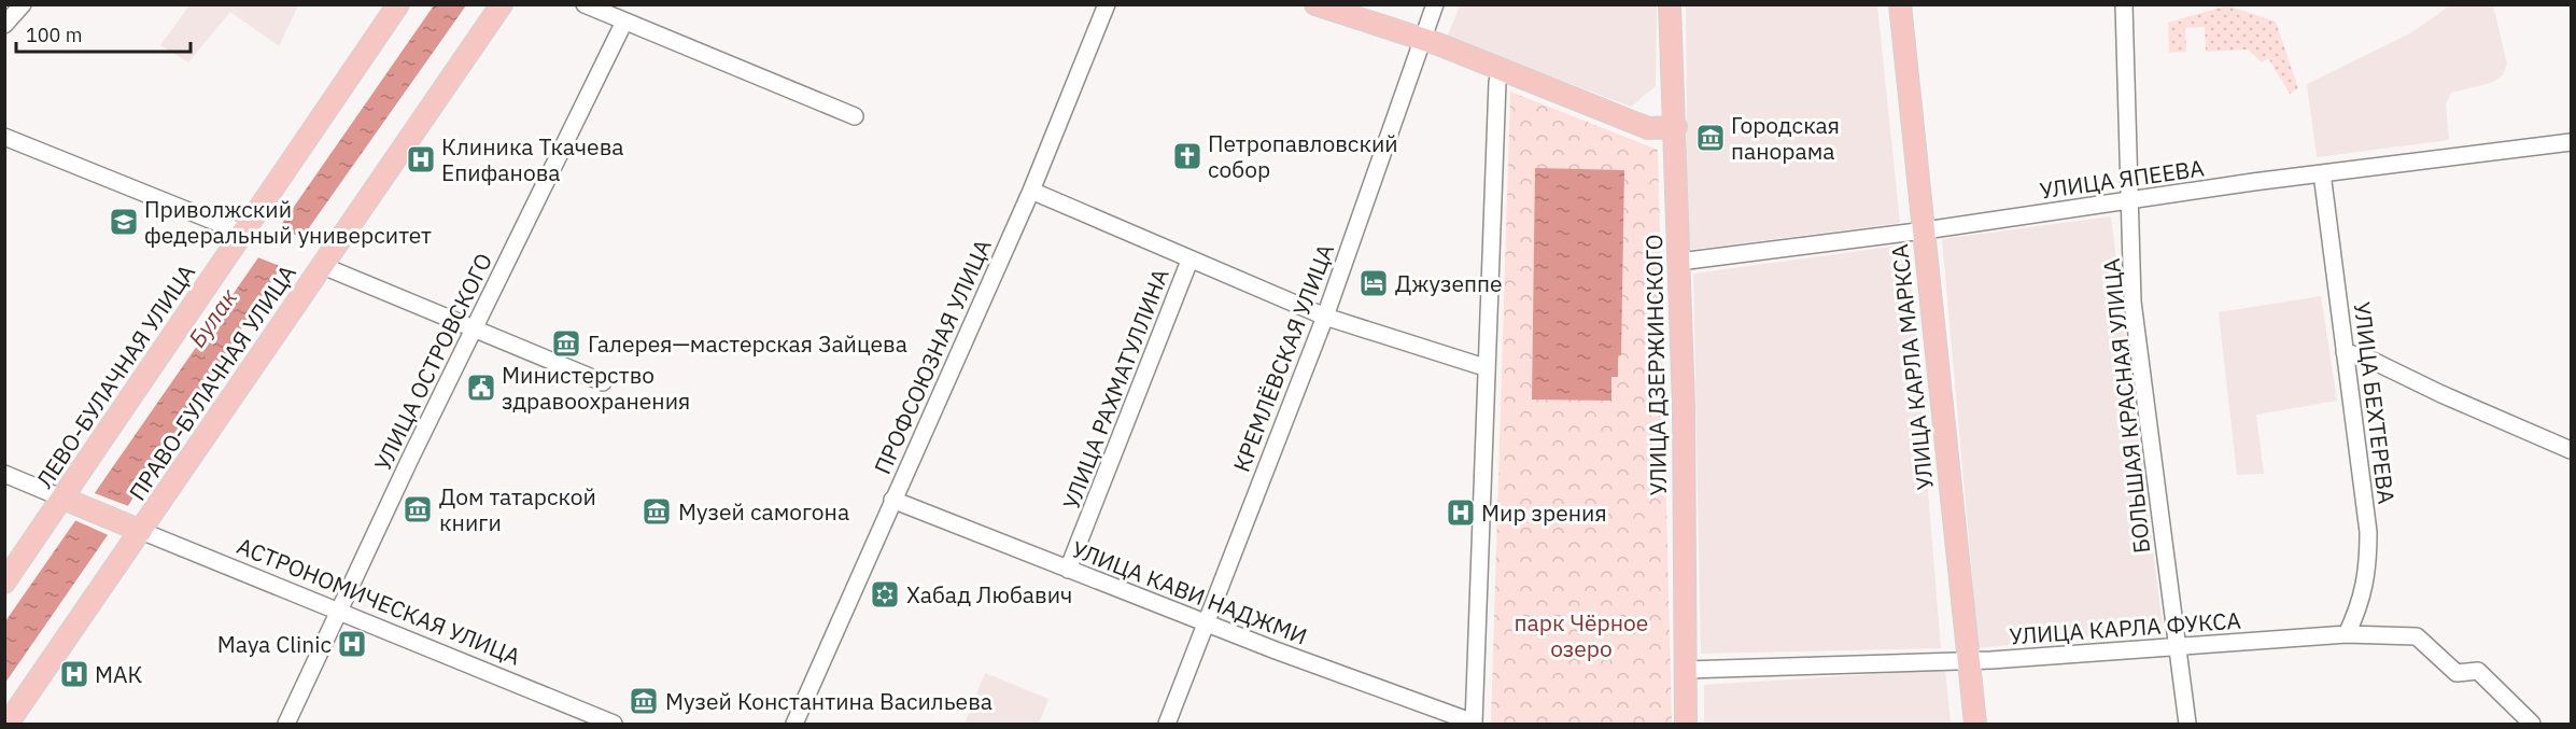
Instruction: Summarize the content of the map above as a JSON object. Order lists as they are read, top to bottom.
{
  "streets": {
    "main road": [
      "УЛИЦА ДЗЕРЖИНСКОГО",
      "УЛИЦА КАРЛА МАРКСА",
      "ЛЕВО-БУЛАЧНАЯ УЛИЦА",
      "ПРАВО-БУЛАЧНАЯ УЛИЦА"
    ],
    "street": [
      "УЛИЦА ЯПЕЕВА",
      "ПРОФСОЮЗНАЯ УЛИЦА",
      "КРЕМЛЁВСКАЯ УЛИЦА",
      "УЛИЦА ОСТРОВСКОГО",
      "УЛИЦА РАХМАТУЛЛИНА",
      "УЛИЦА БЕХТЕРЕВА",
      "БОЛЬШАЯ КРАСНАЯ УЛИЦА",
      "УЛИЦА КАВИ НАДЖМИ",
      "АСТРОНОМИЧЕСКАЯ УЛИЦА",
      "УЛИЦА КАРЛА ФУКСА"
    ]
  },
  "crossings": [
    ["УЛИЦА ЯПЕЕВА", "УЛИЦА ДЗЕРЖИНСКОГО"],
    ["УЛИЦА ЯПЕЕВА", "УЛИЦА КАРЛА МАРКСА"],
    ["УЛИЦА ЯПЕЕВА", "УЛИЦА БЕХТЕРЕВА"],
    ["УЛИЦА ЯПЕЕВА", "БОЛЬШАЯ КРАСНАЯ УЛИЦА"],
    ["ПРОФСОЮЗНАЯ УЛИЦА", "УЛИЦА КАВИ НАДЖМИ"],
    ["КРЕМЛЁВСКАЯ УЛИЦА", "УЛИЦА КАВИ НАДЖМИ"],
    ["УЛИЦА ОСТРОВСКОГО", "АСТРОНОМИЧЕСКАЯ УЛИЦА"],
    ["УЛИЦА ДЗЕРЖИНСКОГО", "УЛИЦА КАРЛА ФУКСА"],
    ["УЛИЦА КАРЛА МАРКСА", "УЛИЦА КАРЛА ФУКСА"],
    ["ПРАВО-БУЛАЧНАЯ УЛИЦА", "АСТРОНОМИЧЕСКАЯ УЛИЦА"],
    ["УЛИЦА РАХМАТУЛЛИНА", "УЛИЦА КАВИ НАДЖМИ"],
    ["УЛИЦА БЕХТЕРЕВА", "УЛИЦА КАРЛА ФУКСА"],
    ["БОЛЬШАЯ КРАСНАЯ УЛИЦА", "УЛИЦА КАРЛА ФУКСА"]
  ],
  "water": ["Булак"],
  "parks": ["парк Чёрное озеро"],
  "places": {
    "museum": [
      "Городская панорама",
      "Галерея—мастерская Зайцева",
      "Дом татарской книги",
      "Музей самогона",
      "Музей Константина Васильева"
    ],
    "church": ["Петропавловский собор"],
    "hospital": [
      "Клиника Ткачева Епифанова",
      "Мир зрения",
      "Maya Clinic",
      "МАК"
    ],
    "school or university": ["Приволжский федеральный университет"],
    "hotel": ["Джузеппе"],
    "public building": ["Министерство здравоохранения"],
    "synagogue": ["Хабад Любавич"]
  },
  "scale_bar": "100 m"
}
